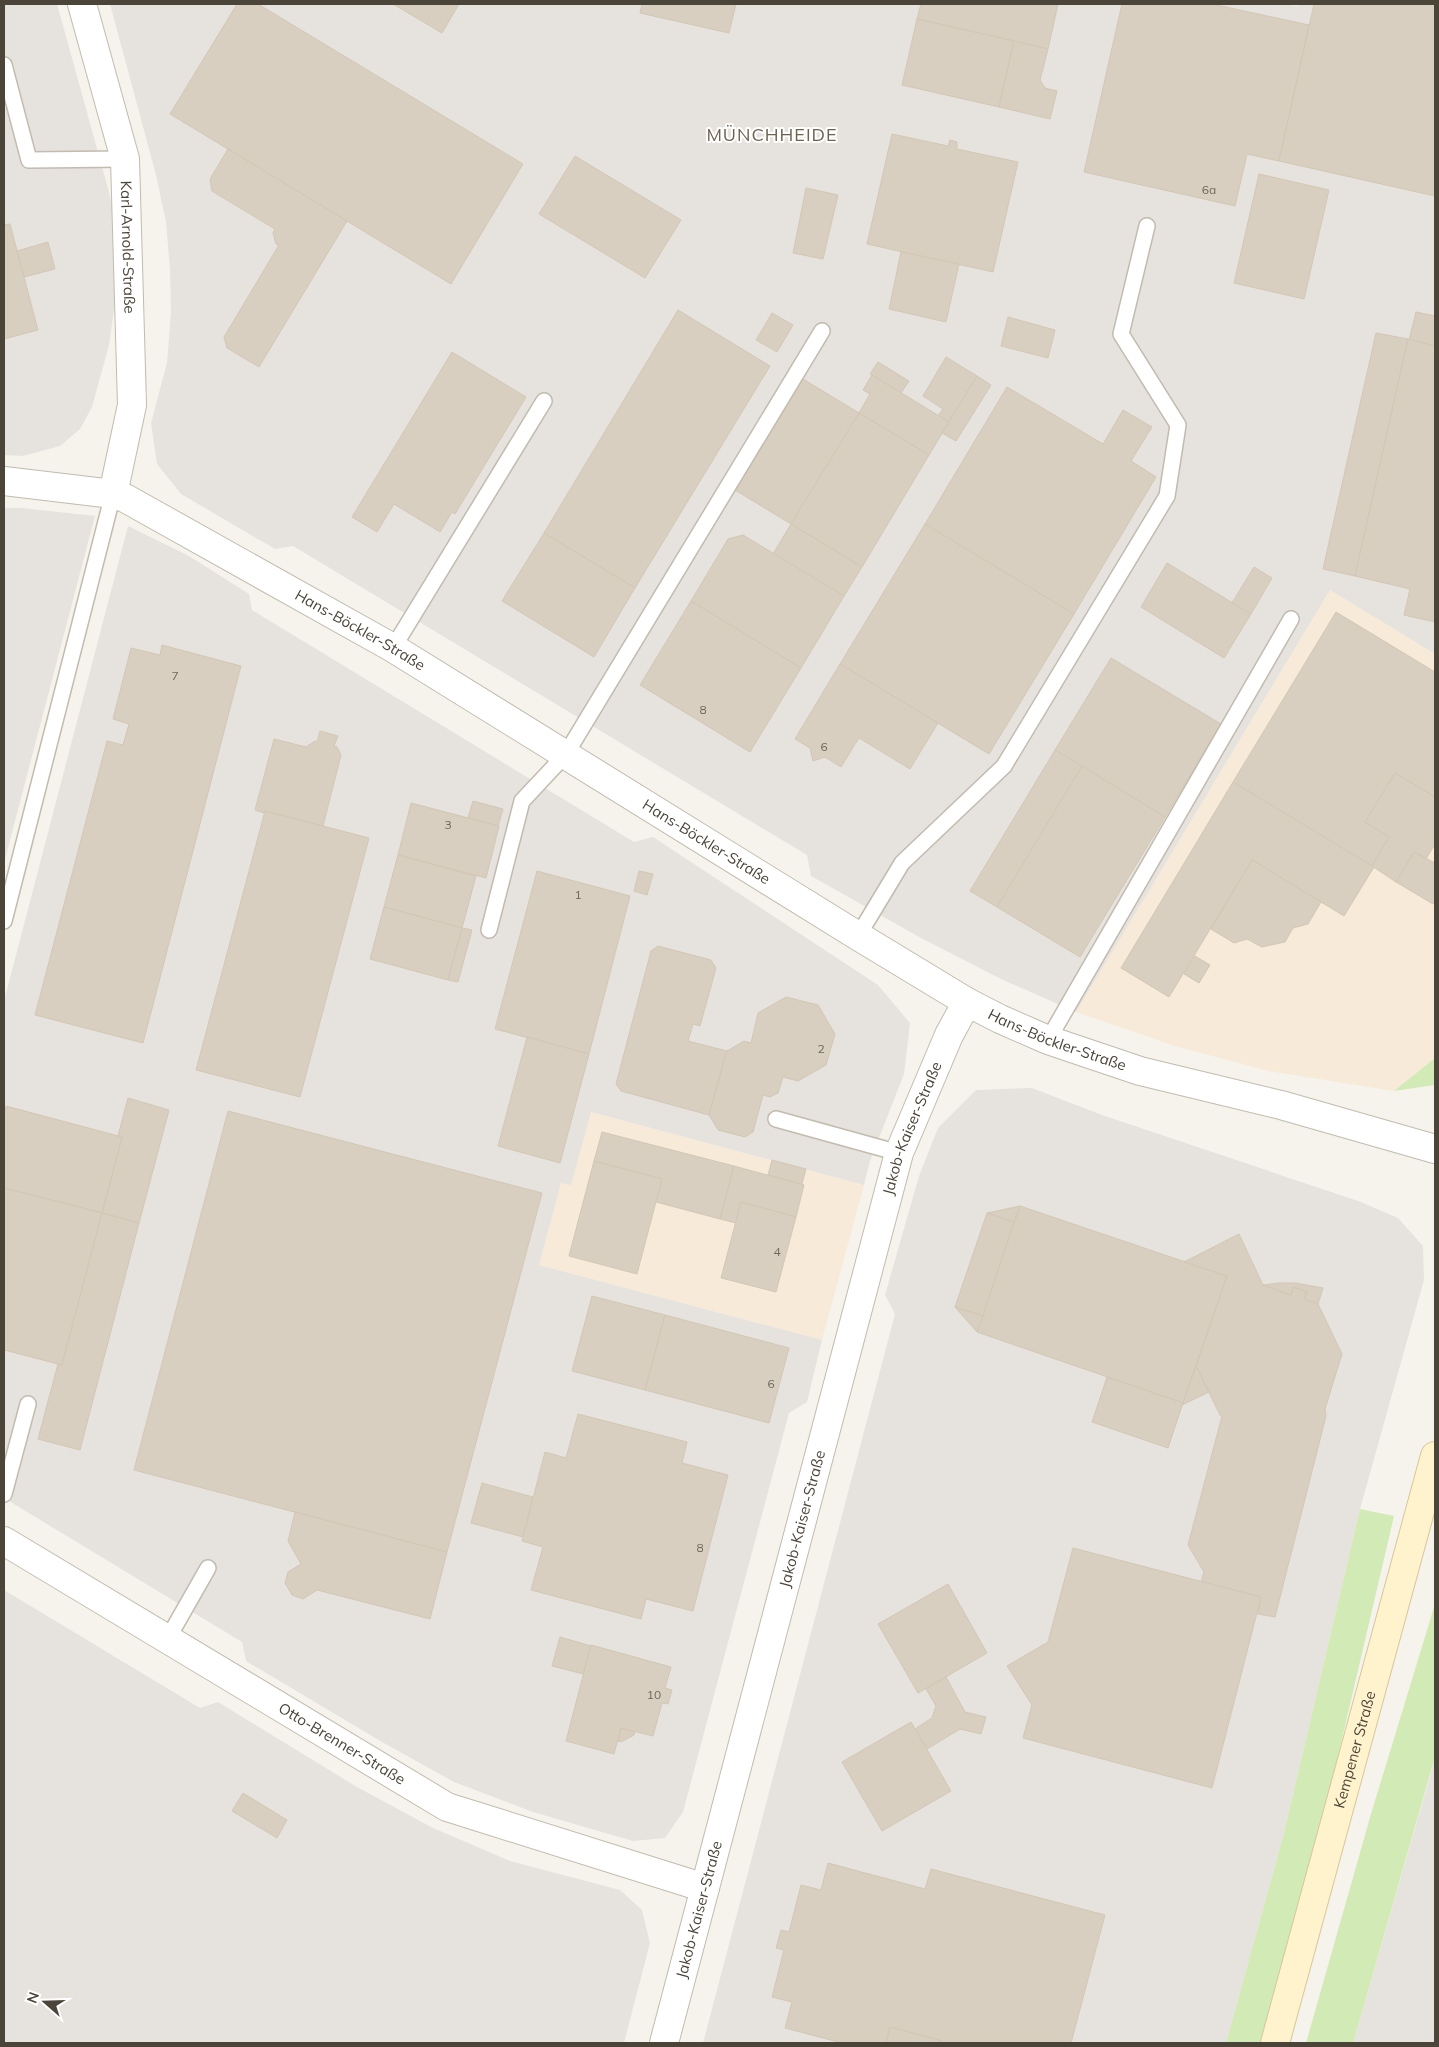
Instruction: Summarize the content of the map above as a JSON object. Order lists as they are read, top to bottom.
{
  "streets": {
    "main road": ["Kempener Straße"],
    "street": [
      "Karl-Arnold-Straße",
      "Hans-Böckler-Straße",
      "Jakob-Kaiser-Straße",
      "Otto-Brenner-Straße"
    ]
  },
  "crossings": [
    ["Karl-Arnold-Straße", "Hans-Böckler-Straße"],
    ["Hans-Böckler-Straße", "Jakob-Kaiser-Straße"],
    ["Jakob-Kaiser-Straße", "Otto-Brenner-Straße"]
  ],
  "districts": ["MÜNCHHEIDE"],
  "house_numbers": [
    "6a",
    "7",
    "8",
    "6",
    "3",
    "1",
    "2",
    "4",
    "6",
    "8",
    "10"
  ],
  "north": "left"
}
